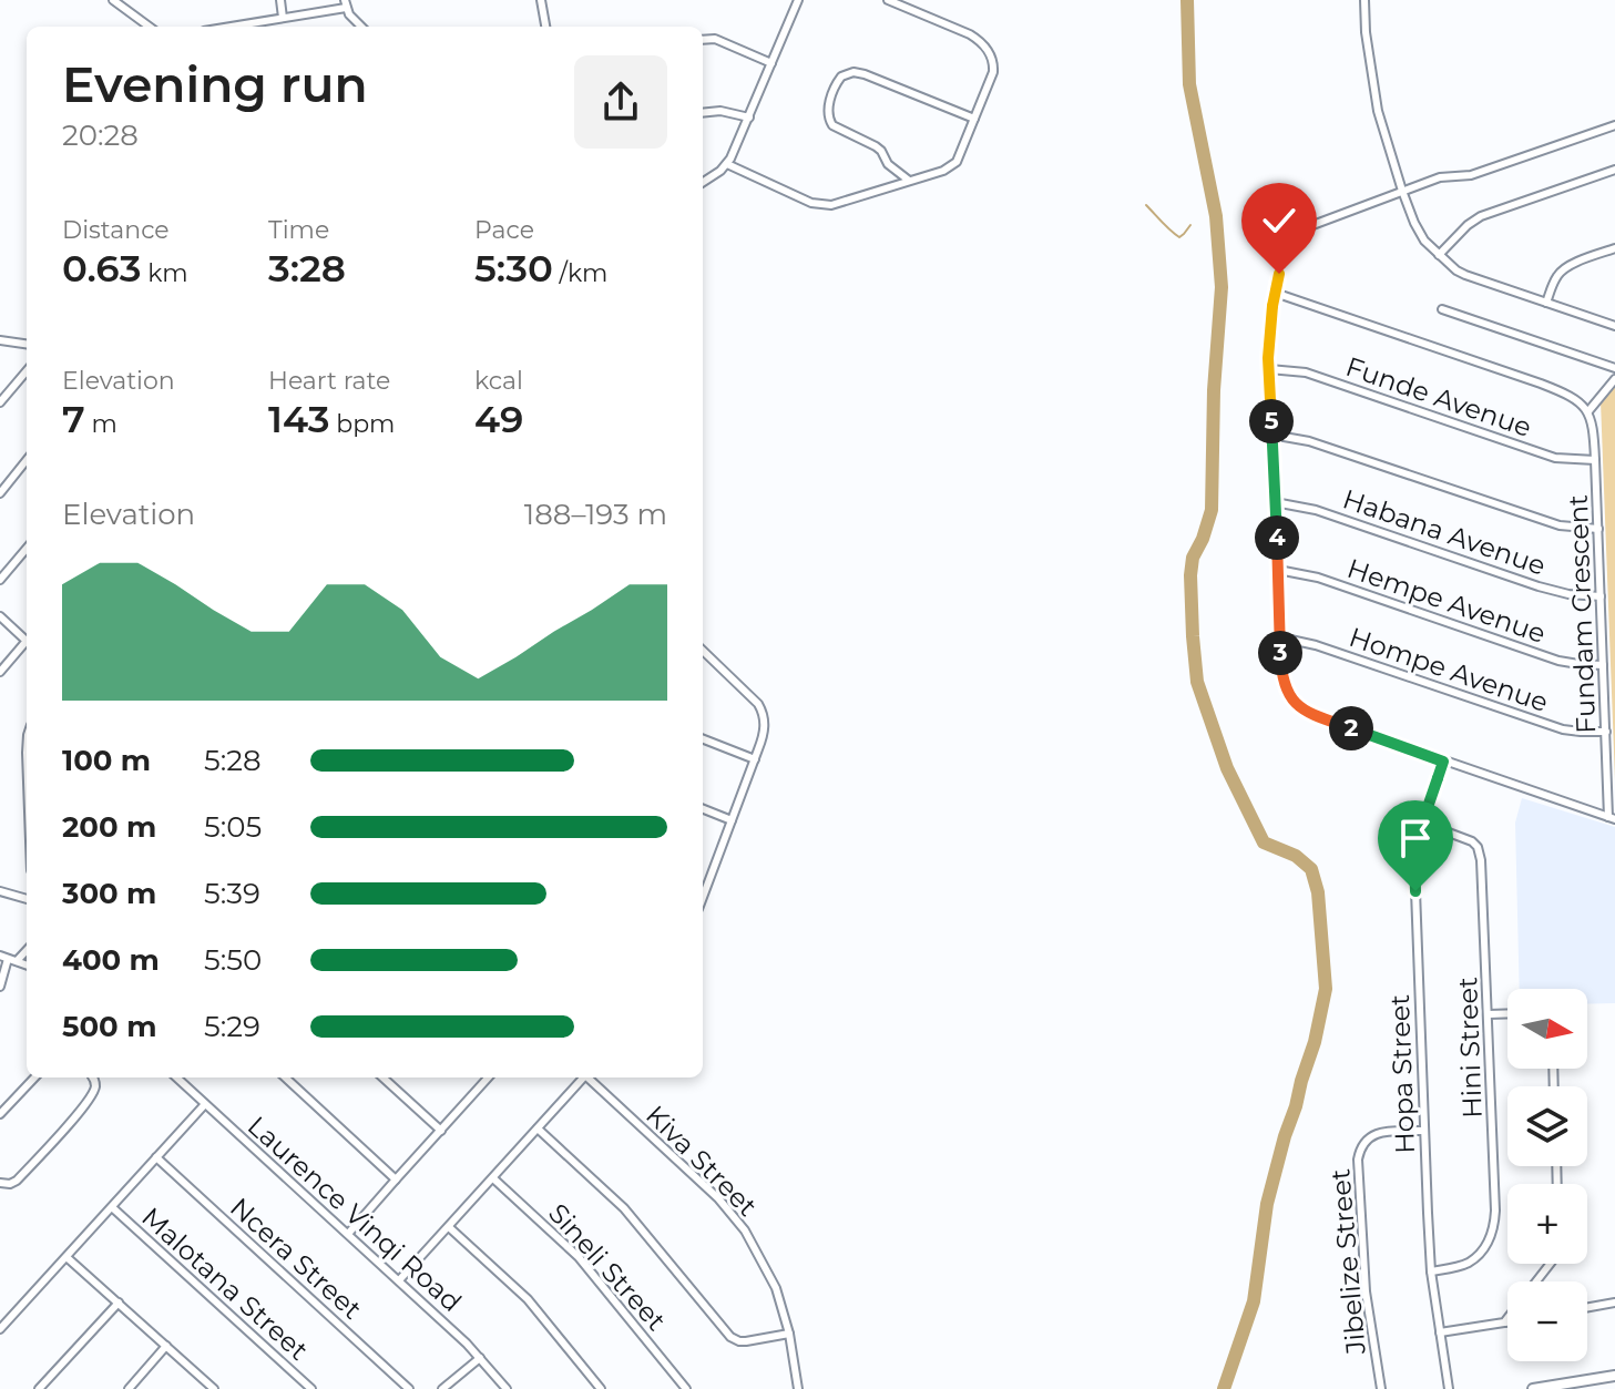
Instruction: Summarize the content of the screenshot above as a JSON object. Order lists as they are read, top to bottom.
{
  "streets": {
    "street": [
      "Funde Avenue",
      "Habana Avenue",
      "Hempe Avenue",
      "Fundam Crescent",
      "Hompe Avenue",
      "Hini Street",
      "Hopa Street",
      "Kiva Street",
      "Laurence Vinqi Road",
      "Ncera Street",
      "Jibelize Street",
      "Sineli Street",
      "Malotana Street"
    ]
  },
  "crossings": [
    ["Funde Avenue", "Fundam Crescent"],
    ["Habana Avenue", "Fundam Crescent"],
    ["Hempe Avenue", "Fundam Crescent"],
    ["Fundam Crescent", "Hompe Avenue"],
    ["Hini Street", "Hopa Street"],
    ["Hopa Street", "Jibelize Street"]
  ],
  "north": "right",
  "page": {
    "heading": ["Evening run", "20:28"],
    "stats": [
      ["Distance", "0.63 km"],
      ["Time", "3:28"],
      ["Pace", "5:30 /km"],
      ["Elevation", "7 m"],
      ["Heart rate", "143 bpm"],
      ["kcal", "49"]
    ],
    "pins": [
      "5",
      "4",
      "3",
      "2"
    ],
    "chart": ["Elevation", "188–193 m"],
    "list": [
      {
        "name": "100 m",
        "note": "5:28"
      },
      {
        "name": "200 m",
        "note": "5:05"
      },
      {
        "name": "300 m",
        "note": "5:39"
      },
      {
        "name": "400 m",
        "note": "5:50"
      },
      {
        "name": "500 m",
        "note": "5:29"
      }
    ],
    "map_buttons": ["+", "−"]
  }
}
